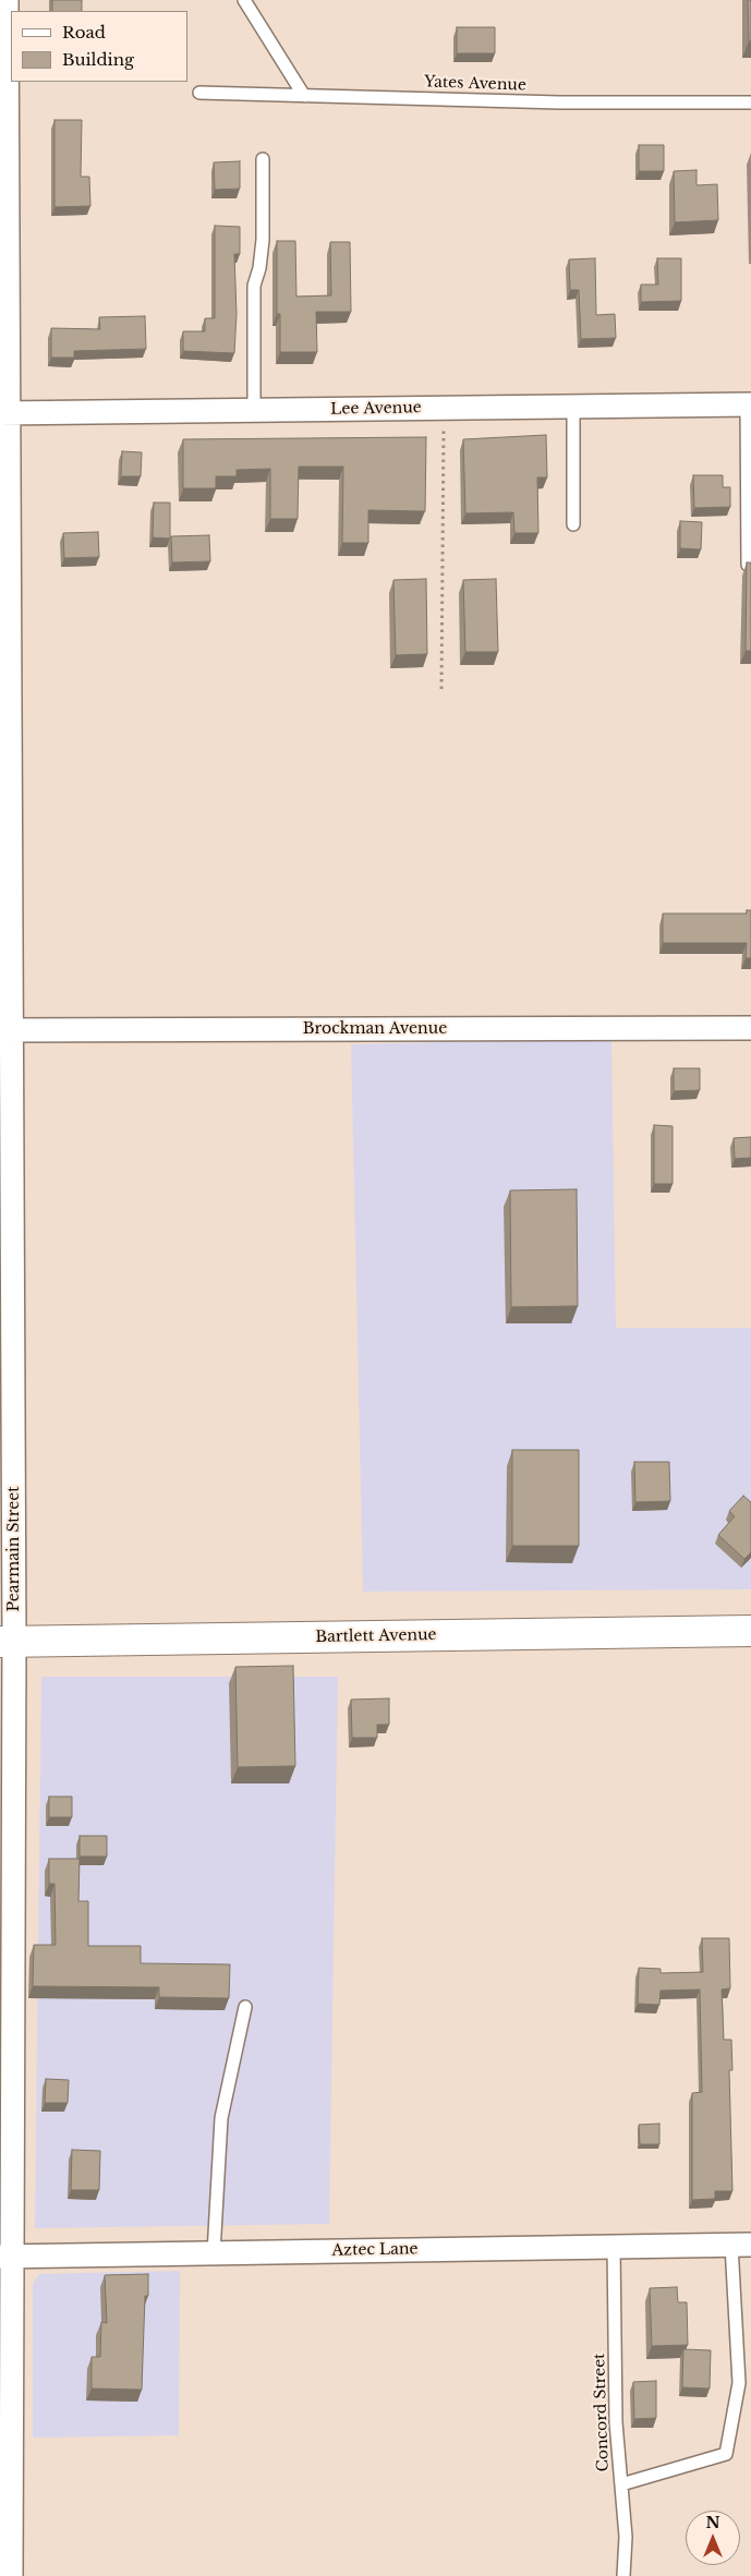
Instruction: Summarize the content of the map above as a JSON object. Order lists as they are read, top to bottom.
{
  "streets": {
    "street": [
      "Lee Avenue",
      "Brockman Avenue",
      "Pearmain Street",
      "Bartlett Avenue",
      "Aztec Lane"
    ],
    "lane": ["Yates Avenue", "Concord Street"]
  },
  "crossings": [
    ["Lee Avenue", "Pearmain Street"],
    ["Brockman Avenue", "Pearmain Street"],
    ["Pearmain Street", "Bartlett Avenue"],
    ["Pearmain Street", "Aztec Lane"],
    ["Aztec Lane", "Concord Street"]
  ],
  "legend": ["Road", "Building"],
  "north": "top"
}
